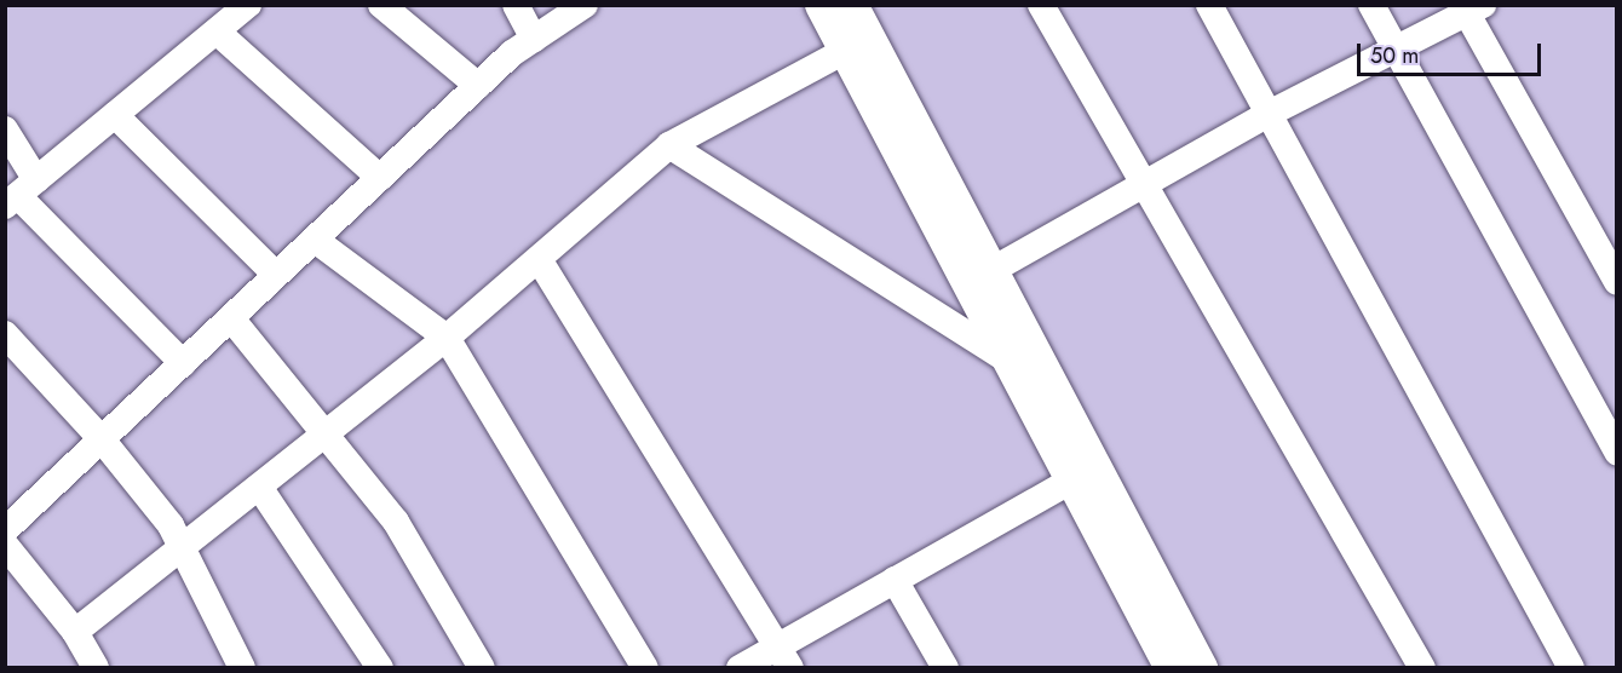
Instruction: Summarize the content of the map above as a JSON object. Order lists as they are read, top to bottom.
{
  "scale_bar": "50 m"
}
